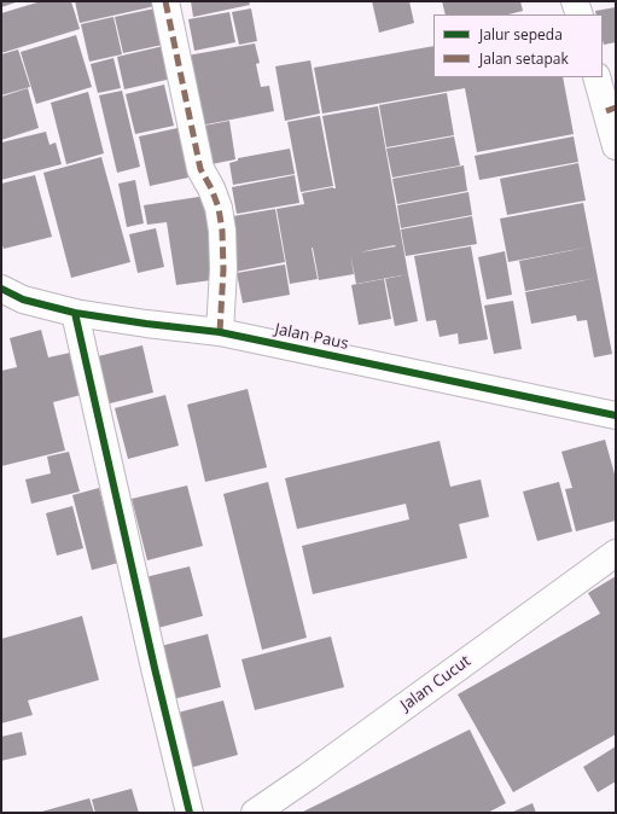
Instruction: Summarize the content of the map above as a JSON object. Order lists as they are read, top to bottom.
{
  "streets": {
    "street": ["Jalan Paus", "Jalan Cucut"]
  },
  "legend": ["Jalur sepeda", "Jalan setapak"]
}
